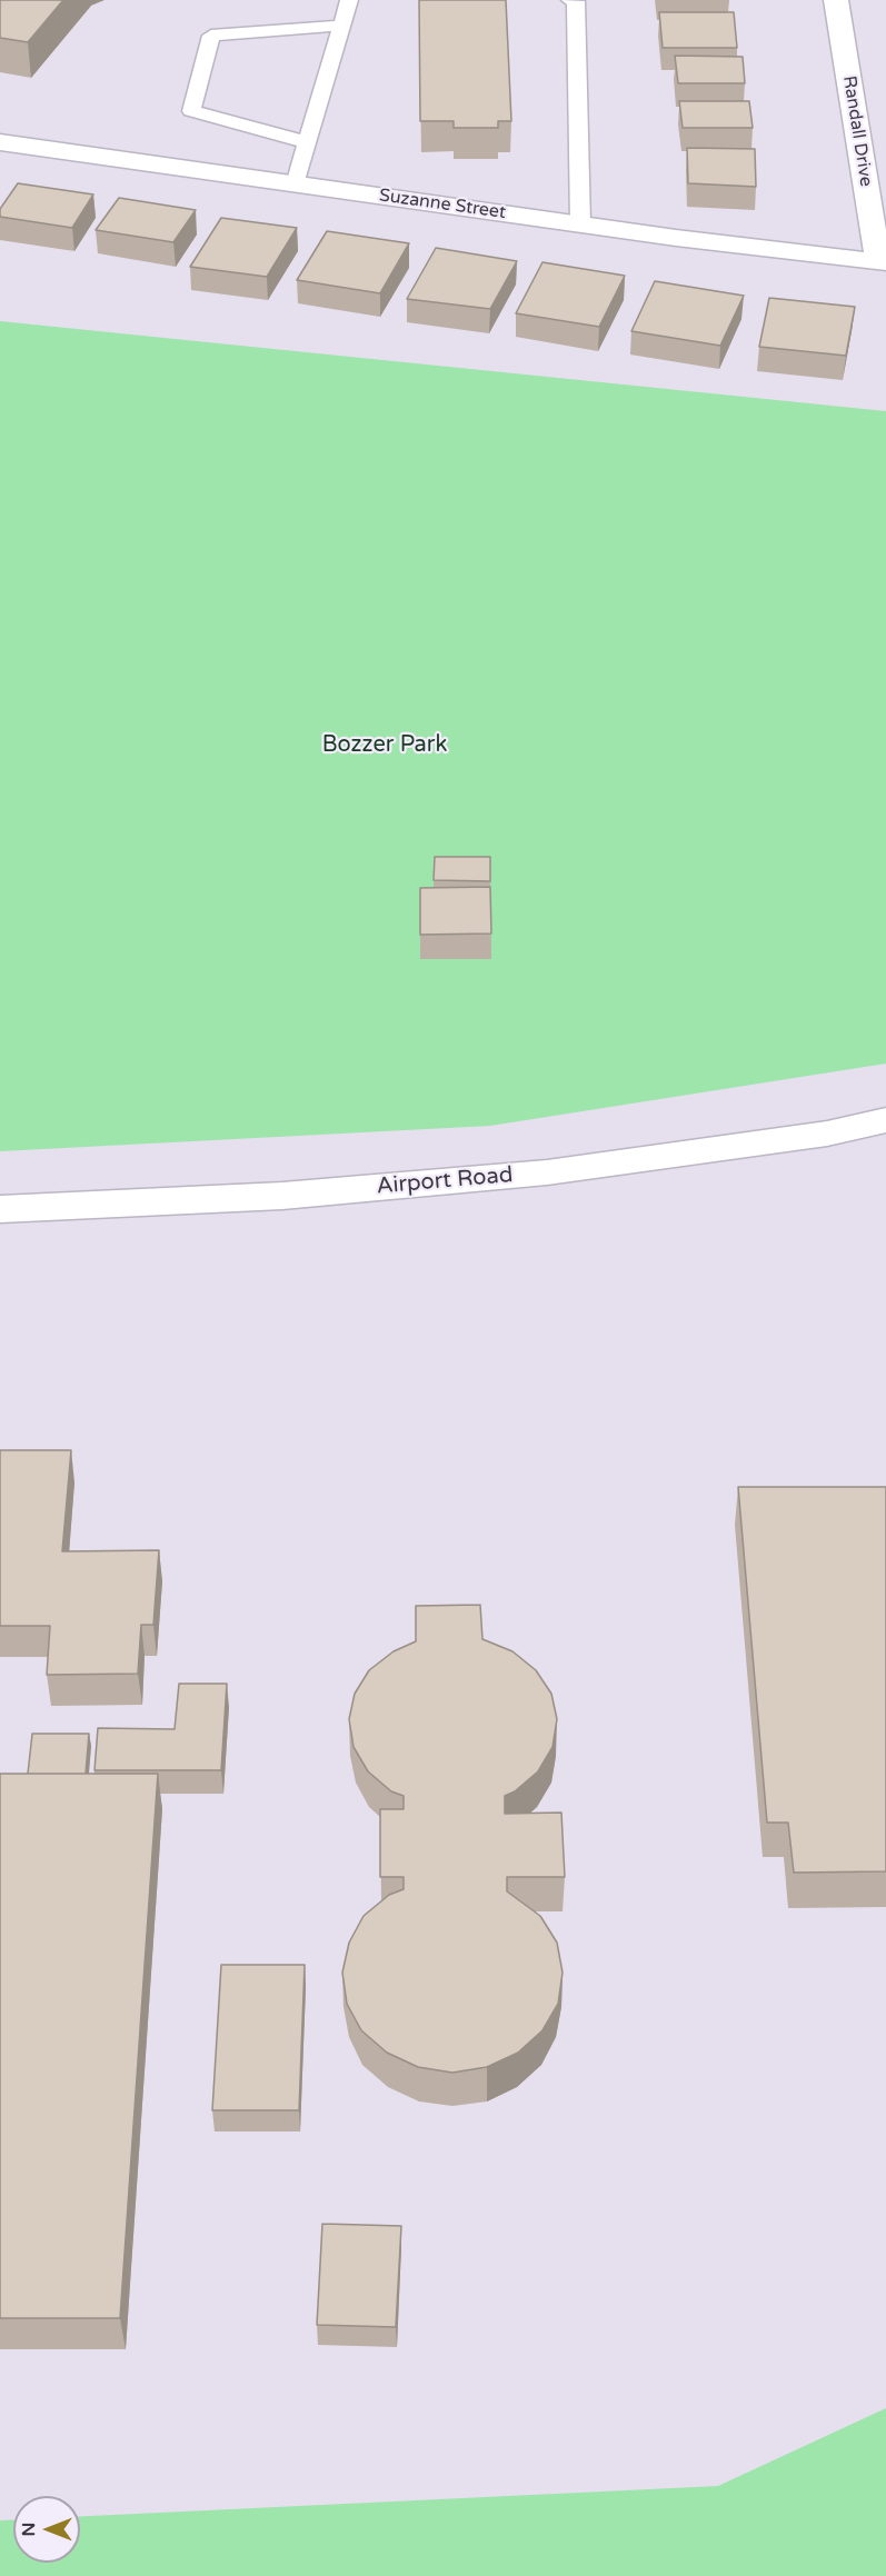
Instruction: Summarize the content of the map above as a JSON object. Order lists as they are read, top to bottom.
{
  "streets": {
    "street": ["Randall Drive", "Suzanne Street", "Airport Road"]
  },
  "crossings": [
    ["Randall Drive", "Suzanne Street"]
  ],
  "parks": ["Bozzer Park"],
  "north": "left"
}
